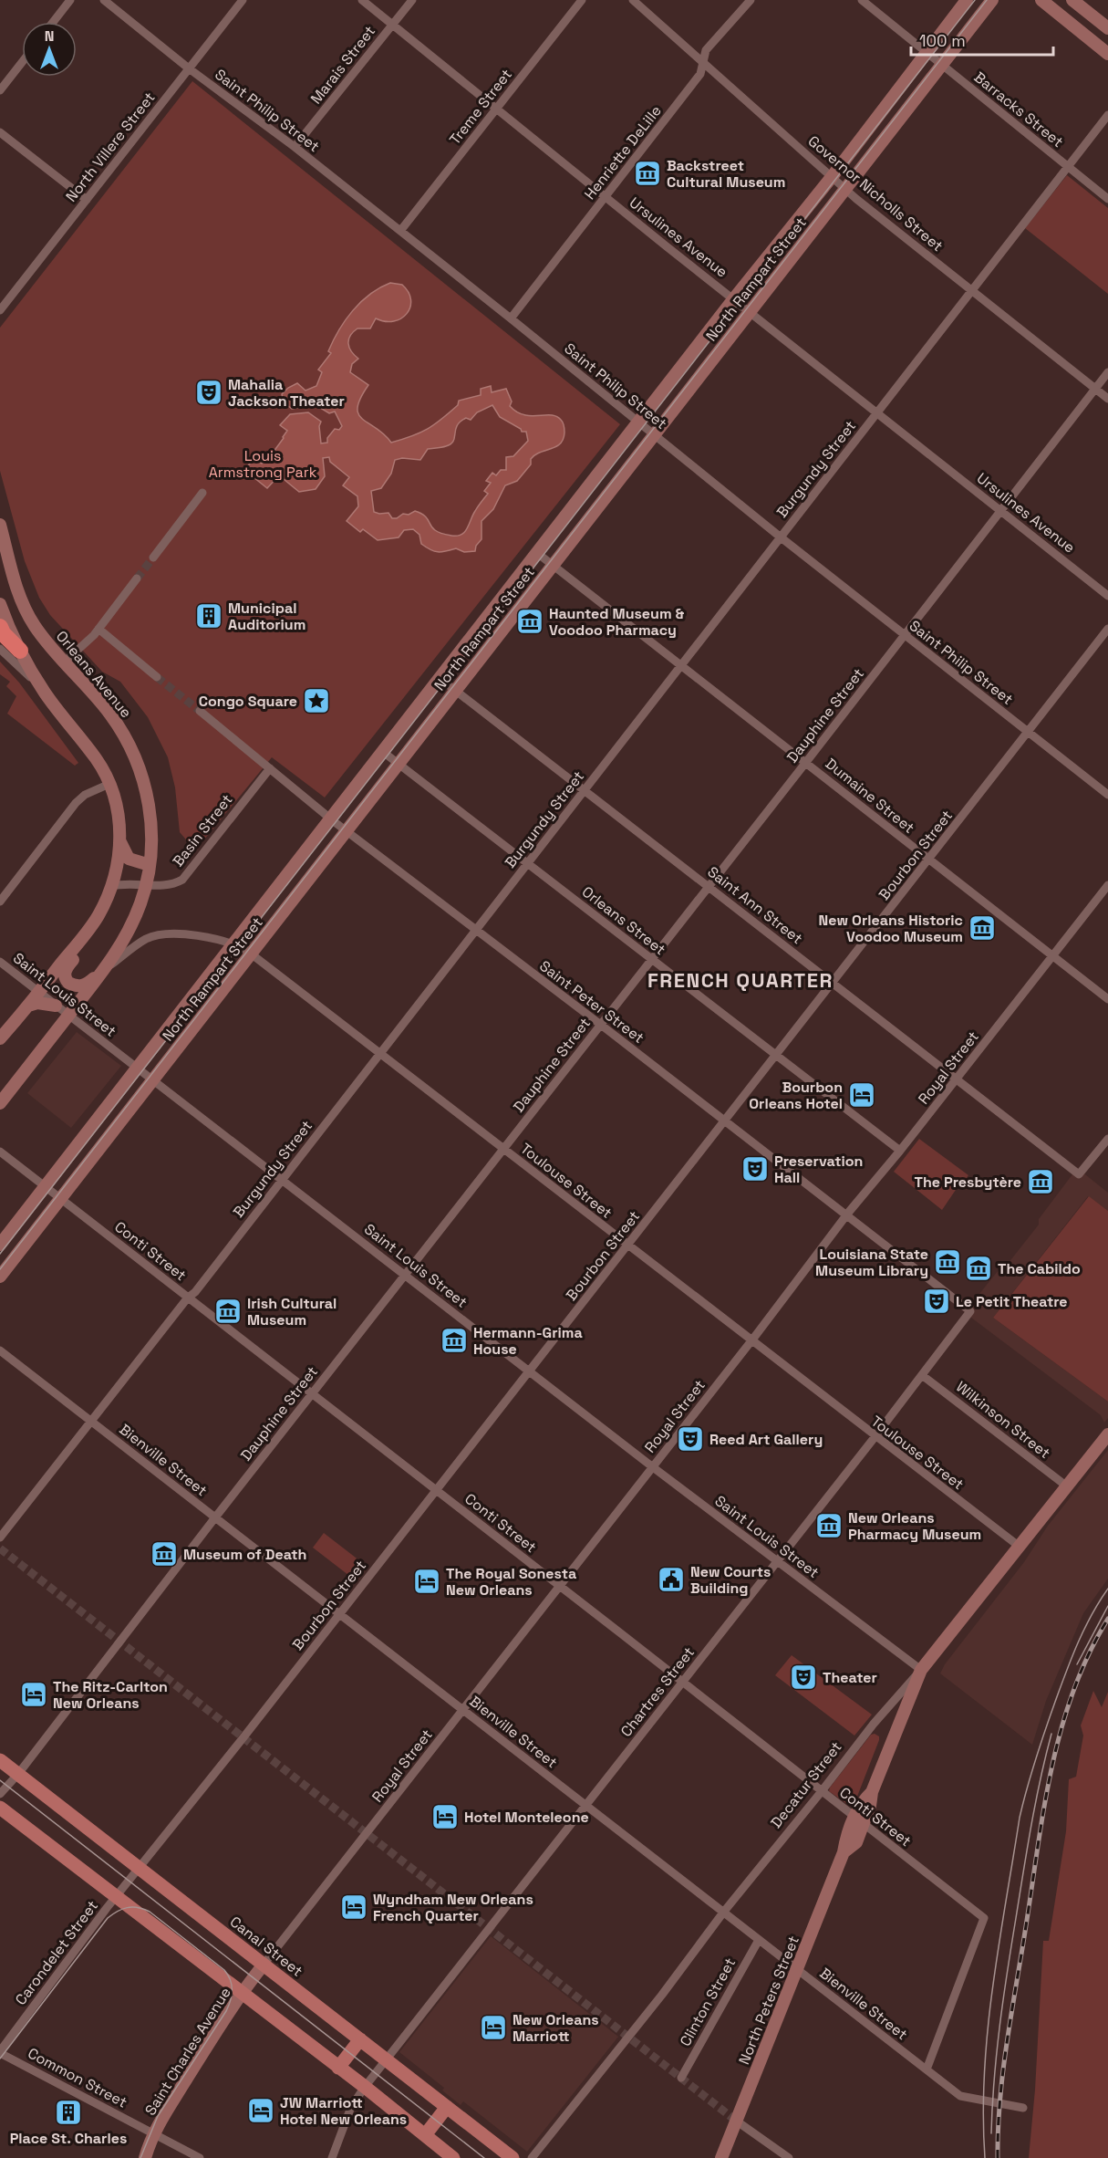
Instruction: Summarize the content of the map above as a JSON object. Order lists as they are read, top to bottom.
{
  "streets": {
    "main road": [
      "North Rampart Street",
      "Orleans Avenue",
      "Decatur Street",
      "Canal Street",
      "North Peters Street",
      "Saint Charles Avenue"
    ],
    "street": [
      "Marais Street",
      "Treme Street",
      "Barracks Street",
      "Saint Philip Street",
      "North Villere Street",
      "Henriette DeLille",
      "Governor Nicholls Street",
      "Ursulines Avenue",
      "Burgundy Street",
      "Dauphine Street",
      "Dumaine Street",
      "Basin Street",
      "Bourbon Street",
      "Saint Ann Street",
      "Orleans Street",
      "Saint Louis Street",
      "Saint Peter Street",
      "Royal Street",
      "Toulouse Street",
      "Conti Street",
      "Wilkinson Street",
      "Bienville Street",
      "Chartres Street",
      "Carondelet Street",
      "Clinton Street",
      "Common Street"
    ]
  },
  "crossings": [
    ["Marais Street", "Saint Philip Street"],
    ["Marais Street", "Ursulines Avenue"],
    ["Treme Street", "Saint Philip Street"],
    ["Treme Street", "Ursulines Avenue"],
    ["Barracks Street", "North Rampart Street"],
    ["Barracks Street", "Burgundy Street"],
    ["Saint Philip Street", "North Villere Street"],
    ["Saint Philip Street", "Henriette DeLille"],
    ["Saint Philip Street", "North Rampart Street"],
    ["Saint Philip Street", "Burgundy Street"],
    ["Saint Philip Street", "Dauphine Street"],
    ["Saint Philip Street", "Bourbon Street"],
    ["Henriette DeLille", "Governor Nicholls Street"],
    ["Henriette DeLille", "Ursulines Avenue"],
    ["Governor Nicholls Street", "North Rampart Street"],
    ["Governor Nicholls Street", "Burgundy Street"],
    ["Governor Nicholls Street", "Dauphine Street"],
    ["Ursulines Avenue", "North Rampart Street"],
    ["Ursulines Avenue", "Burgundy Street"],
    ["Ursulines Avenue", "Dauphine Street"],
    ["North Rampart Street", "Dumaine Street"],
    ["North Rampart Street", "Saint Ann Street"],
    ["North Rampart Street", "Orleans Street"],
    ["North Rampart Street", "Saint Louis Street"],
    ["North Rampart Street", "Saint Peter Street"],
    ["North Rampart Street", "Toulouse Street"],
    ["North Rampart Street", "Conti Street"],
    ["Burgundy Street", "Dumaine Street"],
    ["Burgundy Street", "Saint Ann Street"],
    ["Burgundy Street", "Orleans Street"],
    ["Burgundy Street", "Saint Louis Street"],
    ["Burgundy Street", "Saint Peter Street"],
    ["Burgundy Street", "Toulouse Street"],
    ["Burgundy Street", "Conti Street"],
    ["Burgundy Street", "Bienville Street"],
    ["Orleans Avenue", "Basin Street"],
    ["Orleans Avenue", "Toulouse Street"],
    ["Dauphine Street", "Dumaine Street"],
    ["Dauphine Street", "Saint Ann Street"],
    ["Dauphine Street", "Orleans Street"],
    ["Dauphine Street", "Saint Louis Street"],
    ["Dauphine Street", "Saint Peter Street"],
    ["Dauphine Street", "Toulouse Street"],
    ["Dauphine Street", "Conti Street"],
    ["Dauphine Street", "Bienville Street"],
    ["Dauphine Street", "Canal Street"],
    ["Dumaine Street", "Bourbon Street"],
    ["Dumaine Street", "Royal Street"],
    ["Basin Street", "Saint Peter Street"],
    ["Bourbon Street", "Saint Ann Street"],
    ["Bourbon Street", "Orleans Street"],
    ["Bourbon Street", "Saint Louis Street"],
    ["Bourbon Street", "Saint Peter Street"],
    ["Bourbon Street", "Toulouse Street"],
    ["Bourbon Street", "Conti Street"],
    ["Bourbon Street", "Bienville Street"],
    ["Bourbon Street", "Canal Street"],
    ["Bourbon Street", "Carondelet Street"],
    ["Saint Ann Street", "Royal Street"],
    ["Orleans Street", "Royal Street"],
    ["Saint Louis Street", "Royal Street"],
    ["Saint Louis Street", "Chartres Street"],
    ["Saint Louis Street", "Decatur Street"],
    ["Saint Louis Street", "North Peters Street"],
    ["Saint Peter Street", "Royal Street"],
    ["Saint Peter Street", "Chartres Street"],
    ["Royal Street", "Toulouse Street"],
    ["Royal Street", "Conti Street"],
    ["Royal Street", "Bienville Street"],
    ["Royal Street", "Canal Street"],
    ["Royal Street", "Saint Charles Avenue"],
    ["Toulouse Street", "Chartres Street"],
    ["Toulouse Street", "Decatur Street"],
    ["Conti Street", "Bienville Street"],
    ["Conti Street", "Chartres Street"],
    ["Conti Street", "Decatur Street"],
    ["Conti Street", "North Peters Street"],
    ["Wilkinson Street", "Chartres Street"],
    ["Wilkinson Street", "Decatur Street"],
    ["Bienville Street", "Chartres Street"],
    ["Bienville Street", "Decatur Street"],
    ["Bienville Street", "North Peters Street"],
    ["Bienville Street", "Clinton Street"],
    ["Chartres Street", "Canal Street"],
    ["Decatur Street", "North Peters Street"],
    ["Canal Street", "Saint Charles Avenue"],
    ["Carondelet Street", "Common Street"],
    ["Saint Charles Avenue", "Common Street"]
  ],
  "districts": ["FRENCH QUARTER"],
  "parks": ["Louis Armstrong Park"],
  "places": {
    "museum": [
      "Backstreet Cultural Museum",
      "Haunted Museum & Voodoo Pharmacy",
      "New Orleans Historic Voodoo Museum",
      "The Presbytère",
      "Louisiana State Museum Library",
      "The Cabildo",
      "Irish Cultural Museum",
      "Hermann-Grima House",
      "New Orleans Pharmacy Museum",
      "Museum of Death"
    ],
    "theatre": [
      "Mahalia Jackson Theater",
      "Preservation Hall",
      "Le Petit Theatre",
      "Reed Art Gallery",
      "Theater"
    ],
    "building": ["Municipal Auditorium", "Place St. Charles"],
    "place": ["Congo Square"],
    "hotel": [
      "Bourbon Orleans Hotel",
      "The Royal Sonesta New Orleans",
      "The Ritz-Carlton New Orleans",
      "Hotel Monteleone",
      "Wyndham New Orleans French Quarter",
      "New Orleans Marriott",
      "JW Marriott Hotel New Orleans"
    ],
    "public building": ["New Courts Building"]
  },
  "scale_bar": "100 m",
  "north": "top"
}
